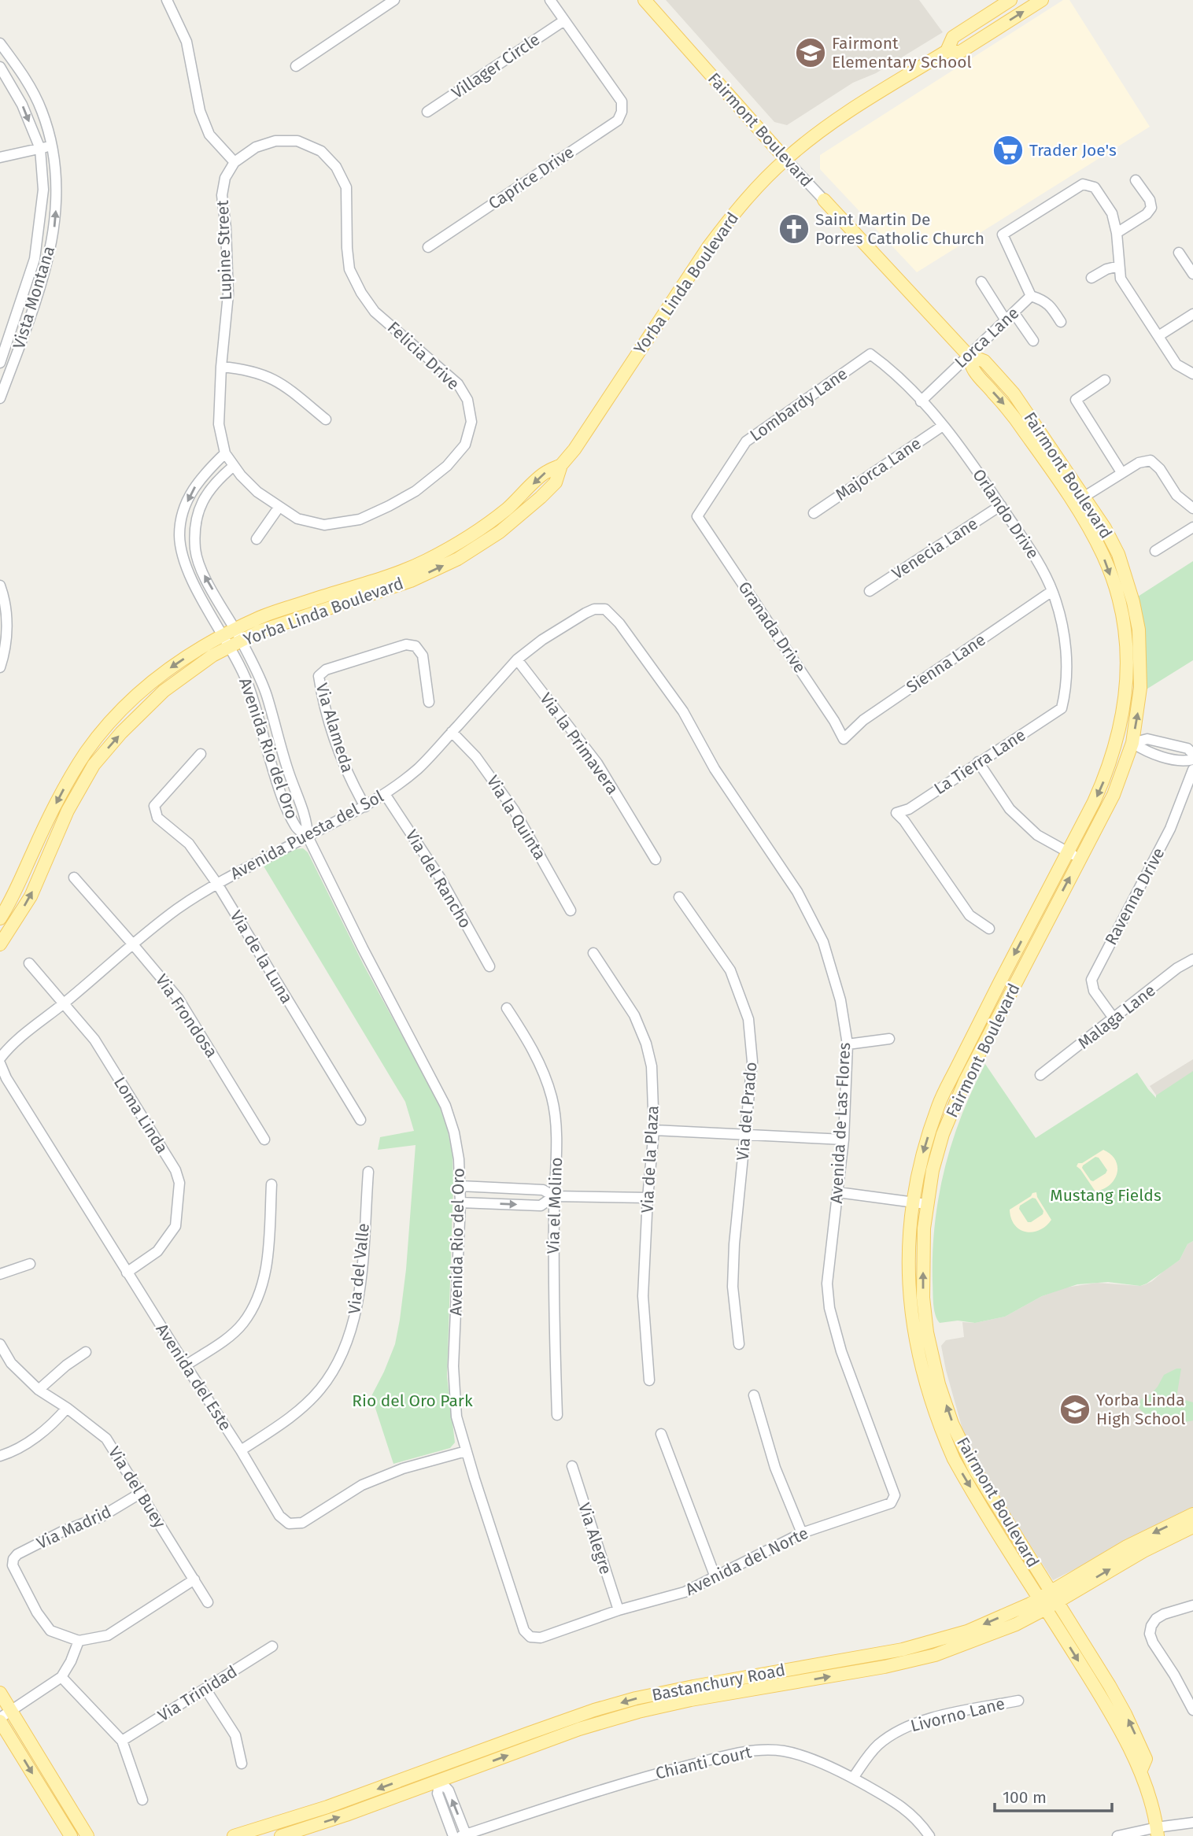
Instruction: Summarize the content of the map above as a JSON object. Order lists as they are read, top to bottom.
{
  "streets": {
    "main road": ["Fairmont Boulevard", "Yorba Linda Boulevard", "Bastanchury Road"],
    "street": [
      "Villager Circle",
      "Caprice Drive",
      "Lupine Street",
      "Vista Montana",
      "Lorca Lane",
      "Felicia Drive",
      "Lombardy Lane",
      "Majorca Lane",
      "Orlando Drive",
      "Venecia Lane",
      "Granada Drive",
      "Sienna Lane",
      "Via Alameda",
      "Via la Primavera",
      "Avenida Rio del Oro",
      "La Tierra Lane",
      "Via la Quinta",
      "Avenida Puesta del Sol",
      "Via del Rancho",
      "Ravenna Drive",
      "Via de la Luna",
      "Via Frondosa",
      "Malaga Lane",
      "Via del Prado",
      "Loma Linda",
      "Avenida de Las Flores",
      "Via de la Plaza",
      "Via el Molino",
      "Via del Valle",
      "Avenida del Este",
      "Via del Buey",
      "Via Madrid",
      "Via Alegre",
      "Avenida del Norte",
      "Via Trinidad",
      "Livorno Lane",
      "Chianti Court"
    ]
  },
  "crossings": [
    ["Villager Circle", "Caprice Drive"],
    ["Fairmont Boulevard", "Yorba Linda Boulevard"],
    ["Fairmont Boulevard", "Lorca Lane"],
    ["Fairmont Boulevard", "Bastanchury Road"],
    ["Lupine Street", "Felicia Drive"],
    ["Lupine Street", "Avenida Rio del Oro"],
    ["Yorba Linda Boulevard", "Avenida Rio del Oro"],
    ["Lorca Lane", "Orlando Drive"],
    ["Felicia Drive", "Avenida Rio del Oro"],
    ["Lombardy Lane", "Orlando Drive"],
    ["Lombardy Lane", "Granada Drive"],
    ["Majorca Lane", "Orlando Drive"],
    ["Orlando Drive", "Venecia Lane"],
    ["Orlando Drive", "Sienna Lane"],
    ["Orlando Drive", "La Tierra Lane"],
    ["Granada Drive", "Sienna Lane"],
    ["Via Alameda", "Avenida Puesta del Sol"],
    ["Via la Primavera", "Avenida Puesta del Sol"],
    ["Avenida Rio del Oro", "Avenida Puesta del Sol"],
    ["Avenida Rio del Oro", "Avenida del Este"],
    ["Avenida Rio del Oro", "Avenida del Norte"],
    ["Via la Quinta", "Avenida Puesta del Sol"],
    ["Avenida Puesta del Sol", "Via del Rancho"],
    ["Avenida Puesta del Sol", "Via de la Luna"],
    ["Avenida Puesta del Sol", "Via Frondosa"],
    ["Avenida Puesta del Sol", "Loma Linda"],
    ["Avenida Puesta del Sol", "Avenida de Las Flores"],
    ["Ravenna Drive", "Malaga Lane"],
    ["Loma Linda", "Avenida del Este"],
    ["Avenida de Las Flores", "Avenida del Norte"],
    ["Via del Valle", "Avenida del Este"],
    ["Via del Buey", "Via Madrid"],
    ["Via Alegre", "Avenida del Norte"],
    ["Livorno Lane", "Chianti Court"]
  ],
  "parks": ["Mustang Fields", "Rio del Oro Park"],
  "places": {
    "school or university": ["Fairmont Elementary School", "Yorba Linda High School"],
    "supermarket": ["Trader Joe's"],
    "church": ["Saint Martin De Porres Catholic Church"]
  },
  "scale_bar": "100 m"
}
